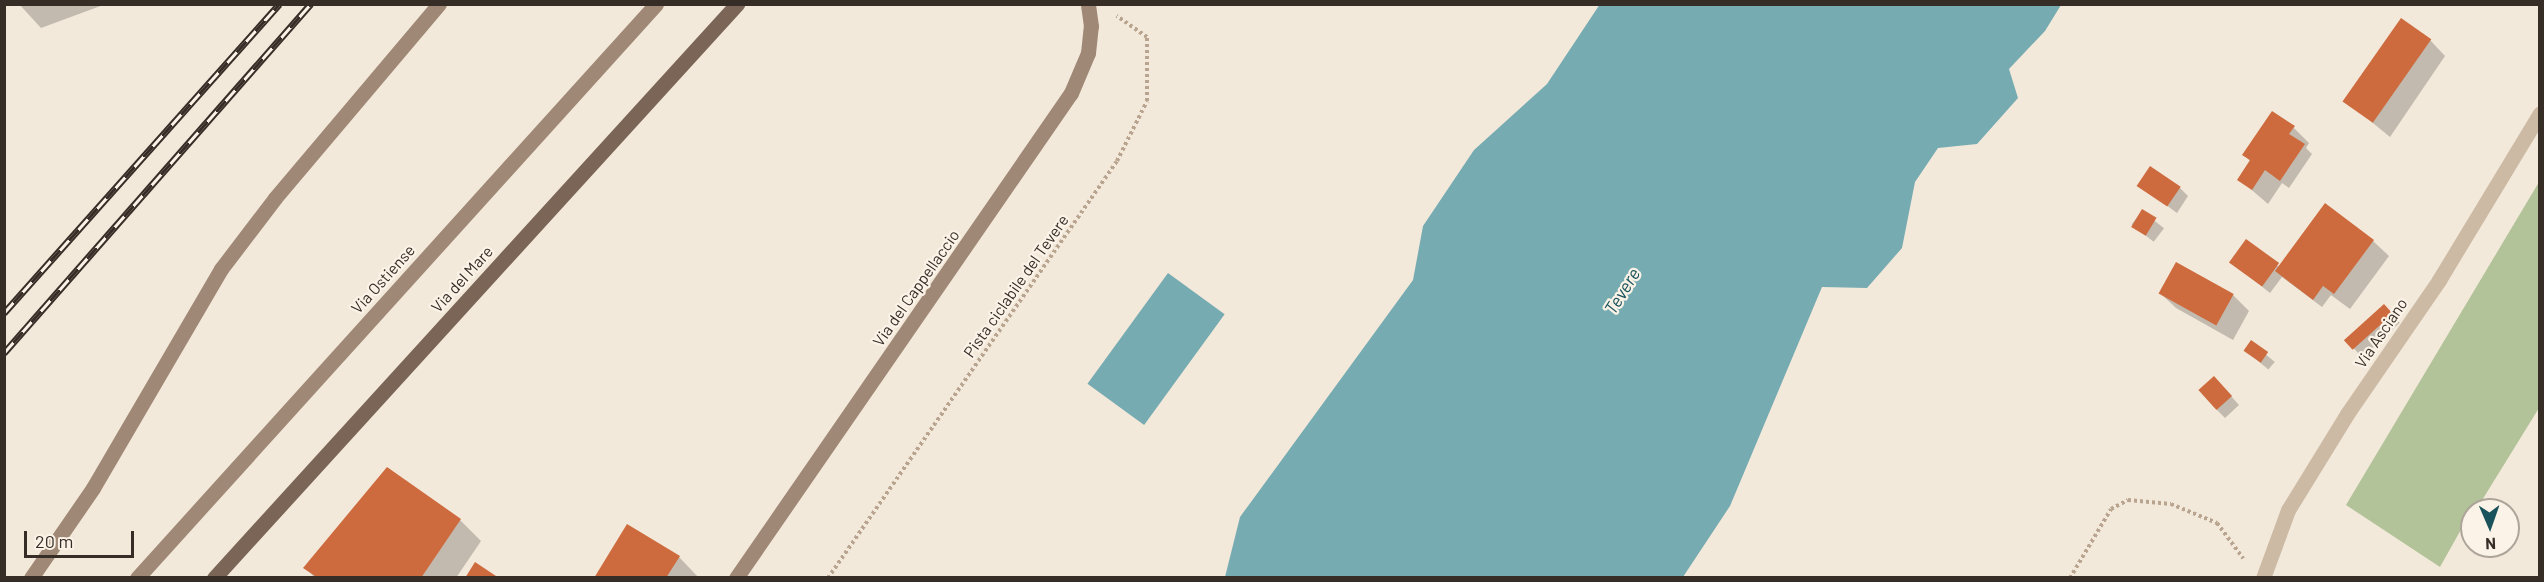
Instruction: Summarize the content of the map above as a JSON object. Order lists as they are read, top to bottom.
{
  "streets": {
    "main road": ["Via Ostiense", "Via del Mare", "Via del Cappellaccio"],
    "street": ["Via Asciano"],
    "path": ["Pista ciclabile del Tevere"]
  },
  "water": ["Tevere"],
  "scale_bar": "20 m",
  "north": "bottom"
}
